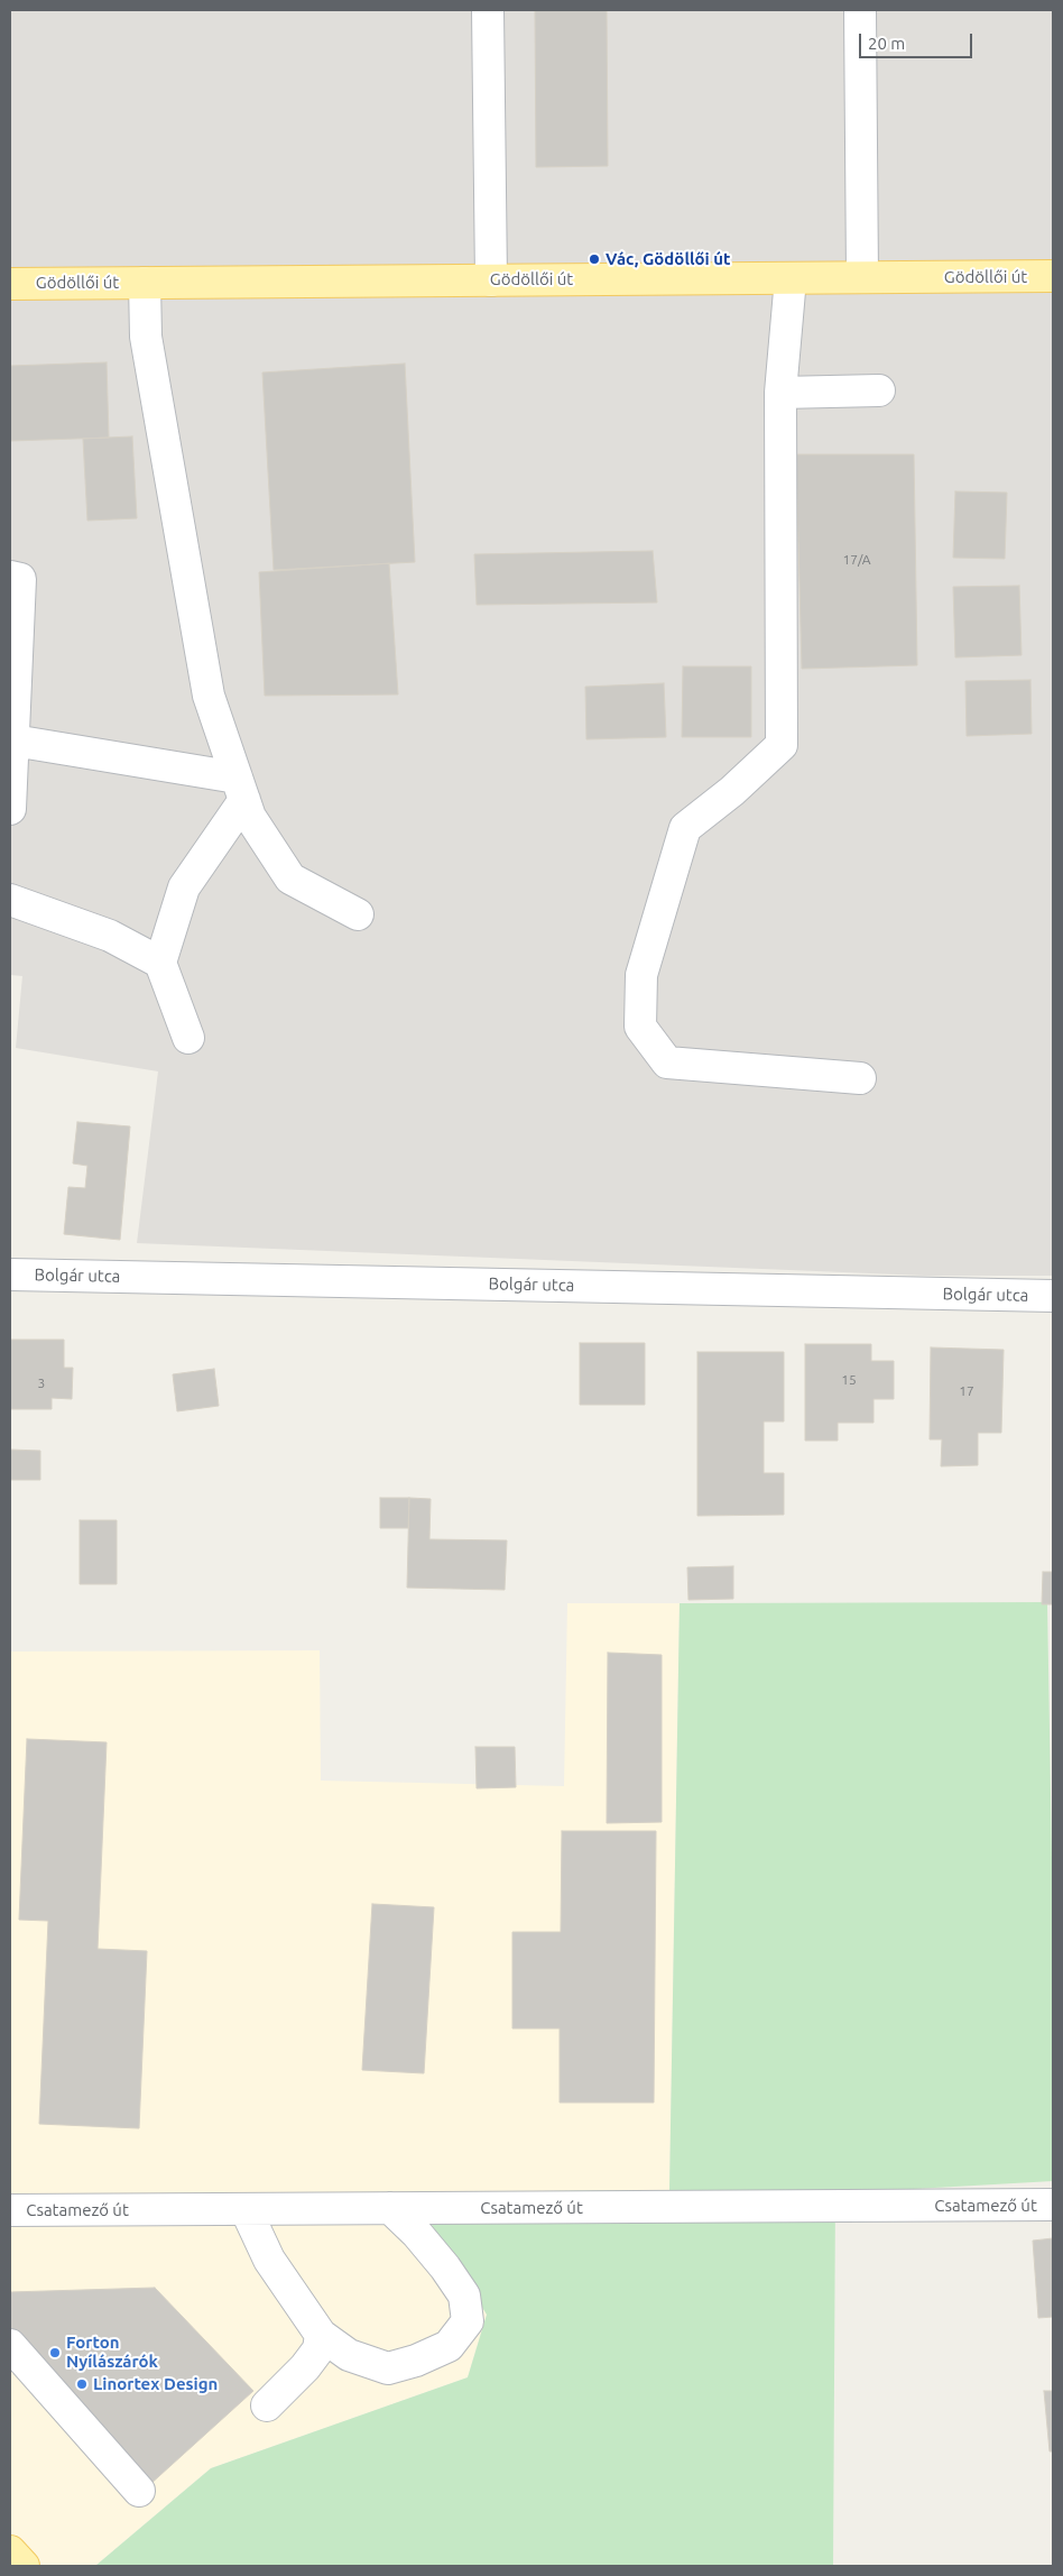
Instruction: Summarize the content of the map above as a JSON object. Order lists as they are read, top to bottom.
{
  "streets": {
    "main road": ["Gödöllői út"],
    "street": ["Bolgár utca", "Csatamező út"]
  },
  "places": ["Vác, Gödöllői út", "Forton Nyílászárók", "Linortex Design"],
  "house_numbers": [
    "17/A",
    "15",
    "3",
    "17"
  ],
  "scale_bar": "20 m"
}
